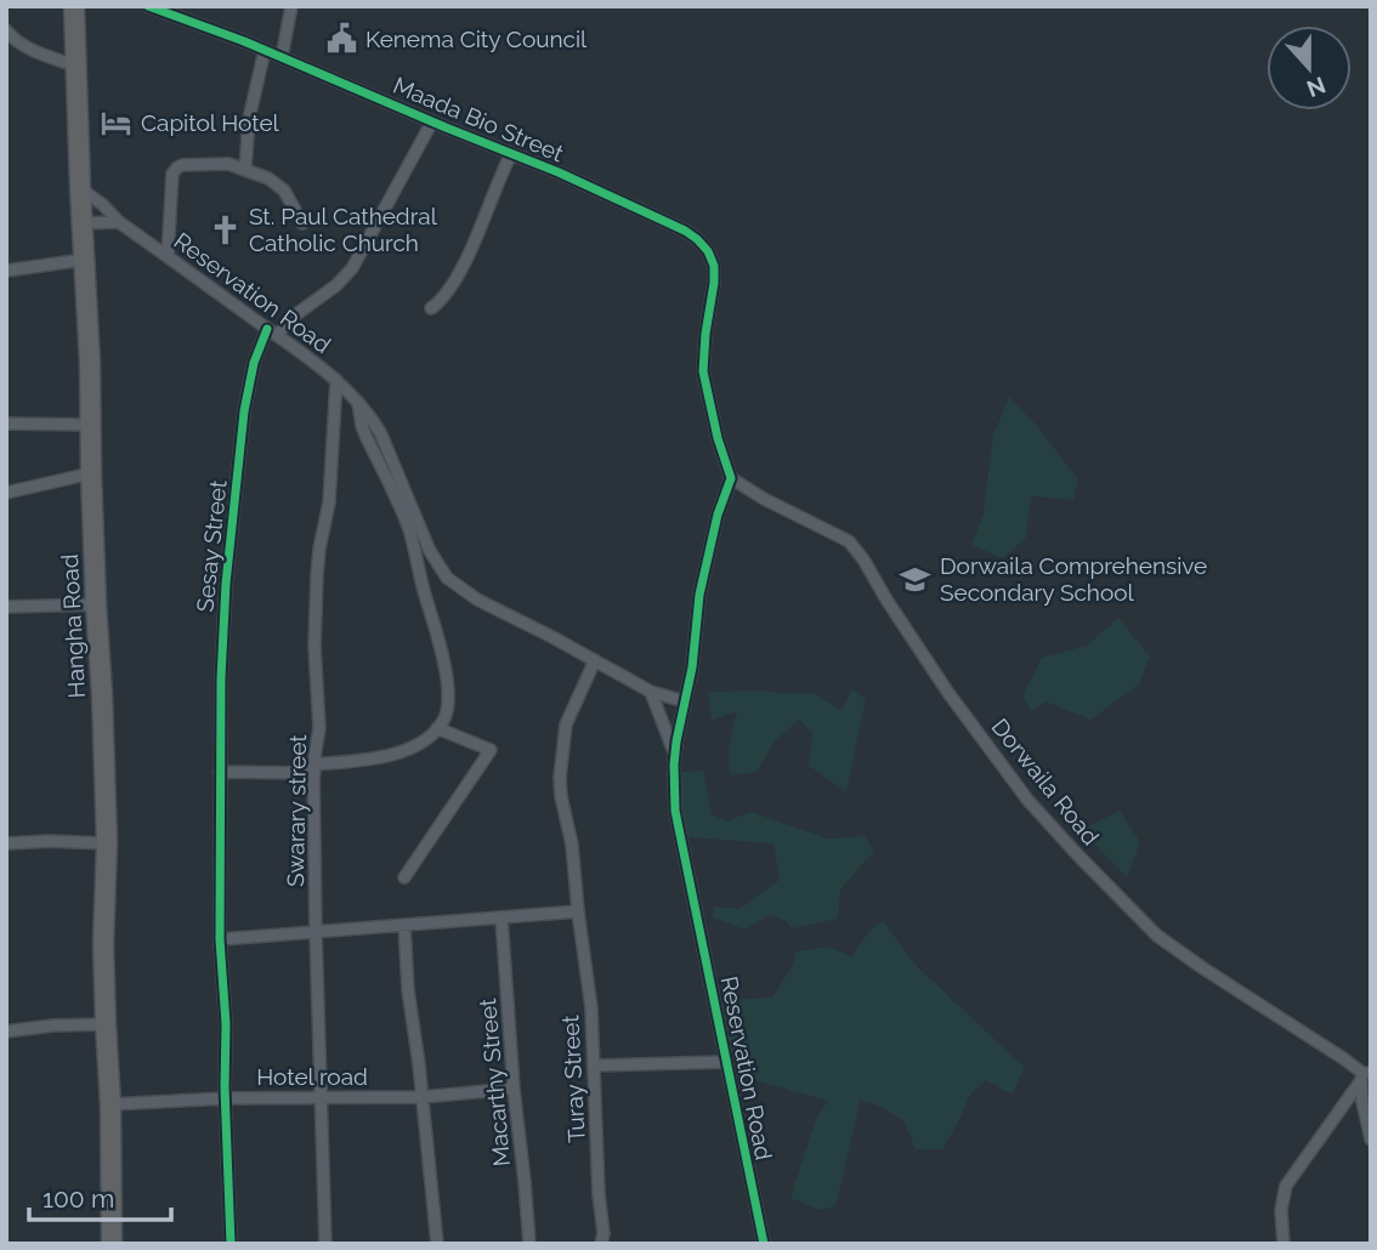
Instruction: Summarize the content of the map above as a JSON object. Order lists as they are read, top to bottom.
{
  "streets": {
    "highway": ["Hangha Road"],
    "street": [
      "Maada Bio Street",
      "Reservation Road",
      "Sesay Street",
      "Dorwaila Road",
      "Swarary street",
      "Hotel road",
      "Turay Street",
      "Macarthy Street"
    ]
  },
  "crossings": [
    ["Maada Bio Street", "Dorwaila Road"],
    ["Reservation Road", "Sesay Street"],
    ["Reservation Road", "Hangha Road"],
    ["Reservation Road", "Swarary street"],
    ["Reservation Road", "Turay Street"],
    ["Sesay Street", "Hotel road"],
    ["Hangha Road", "Hotel road"],
    ["Swarary street", "Hotel road"],
    ["Hotel road", "Macarthy Street"]
  ],
  "places": {
    "public building": ["Kenema City Council"],
    "hotel": ["Capitol Hotel"],
    "church": ["St. Paul Cathedral Catholic Church"],
    "school or university": ["Dorwaila Comprehensive Secondary School"]
  },
  "scale_bar": "100 m",
  "north": "bottom"
}
